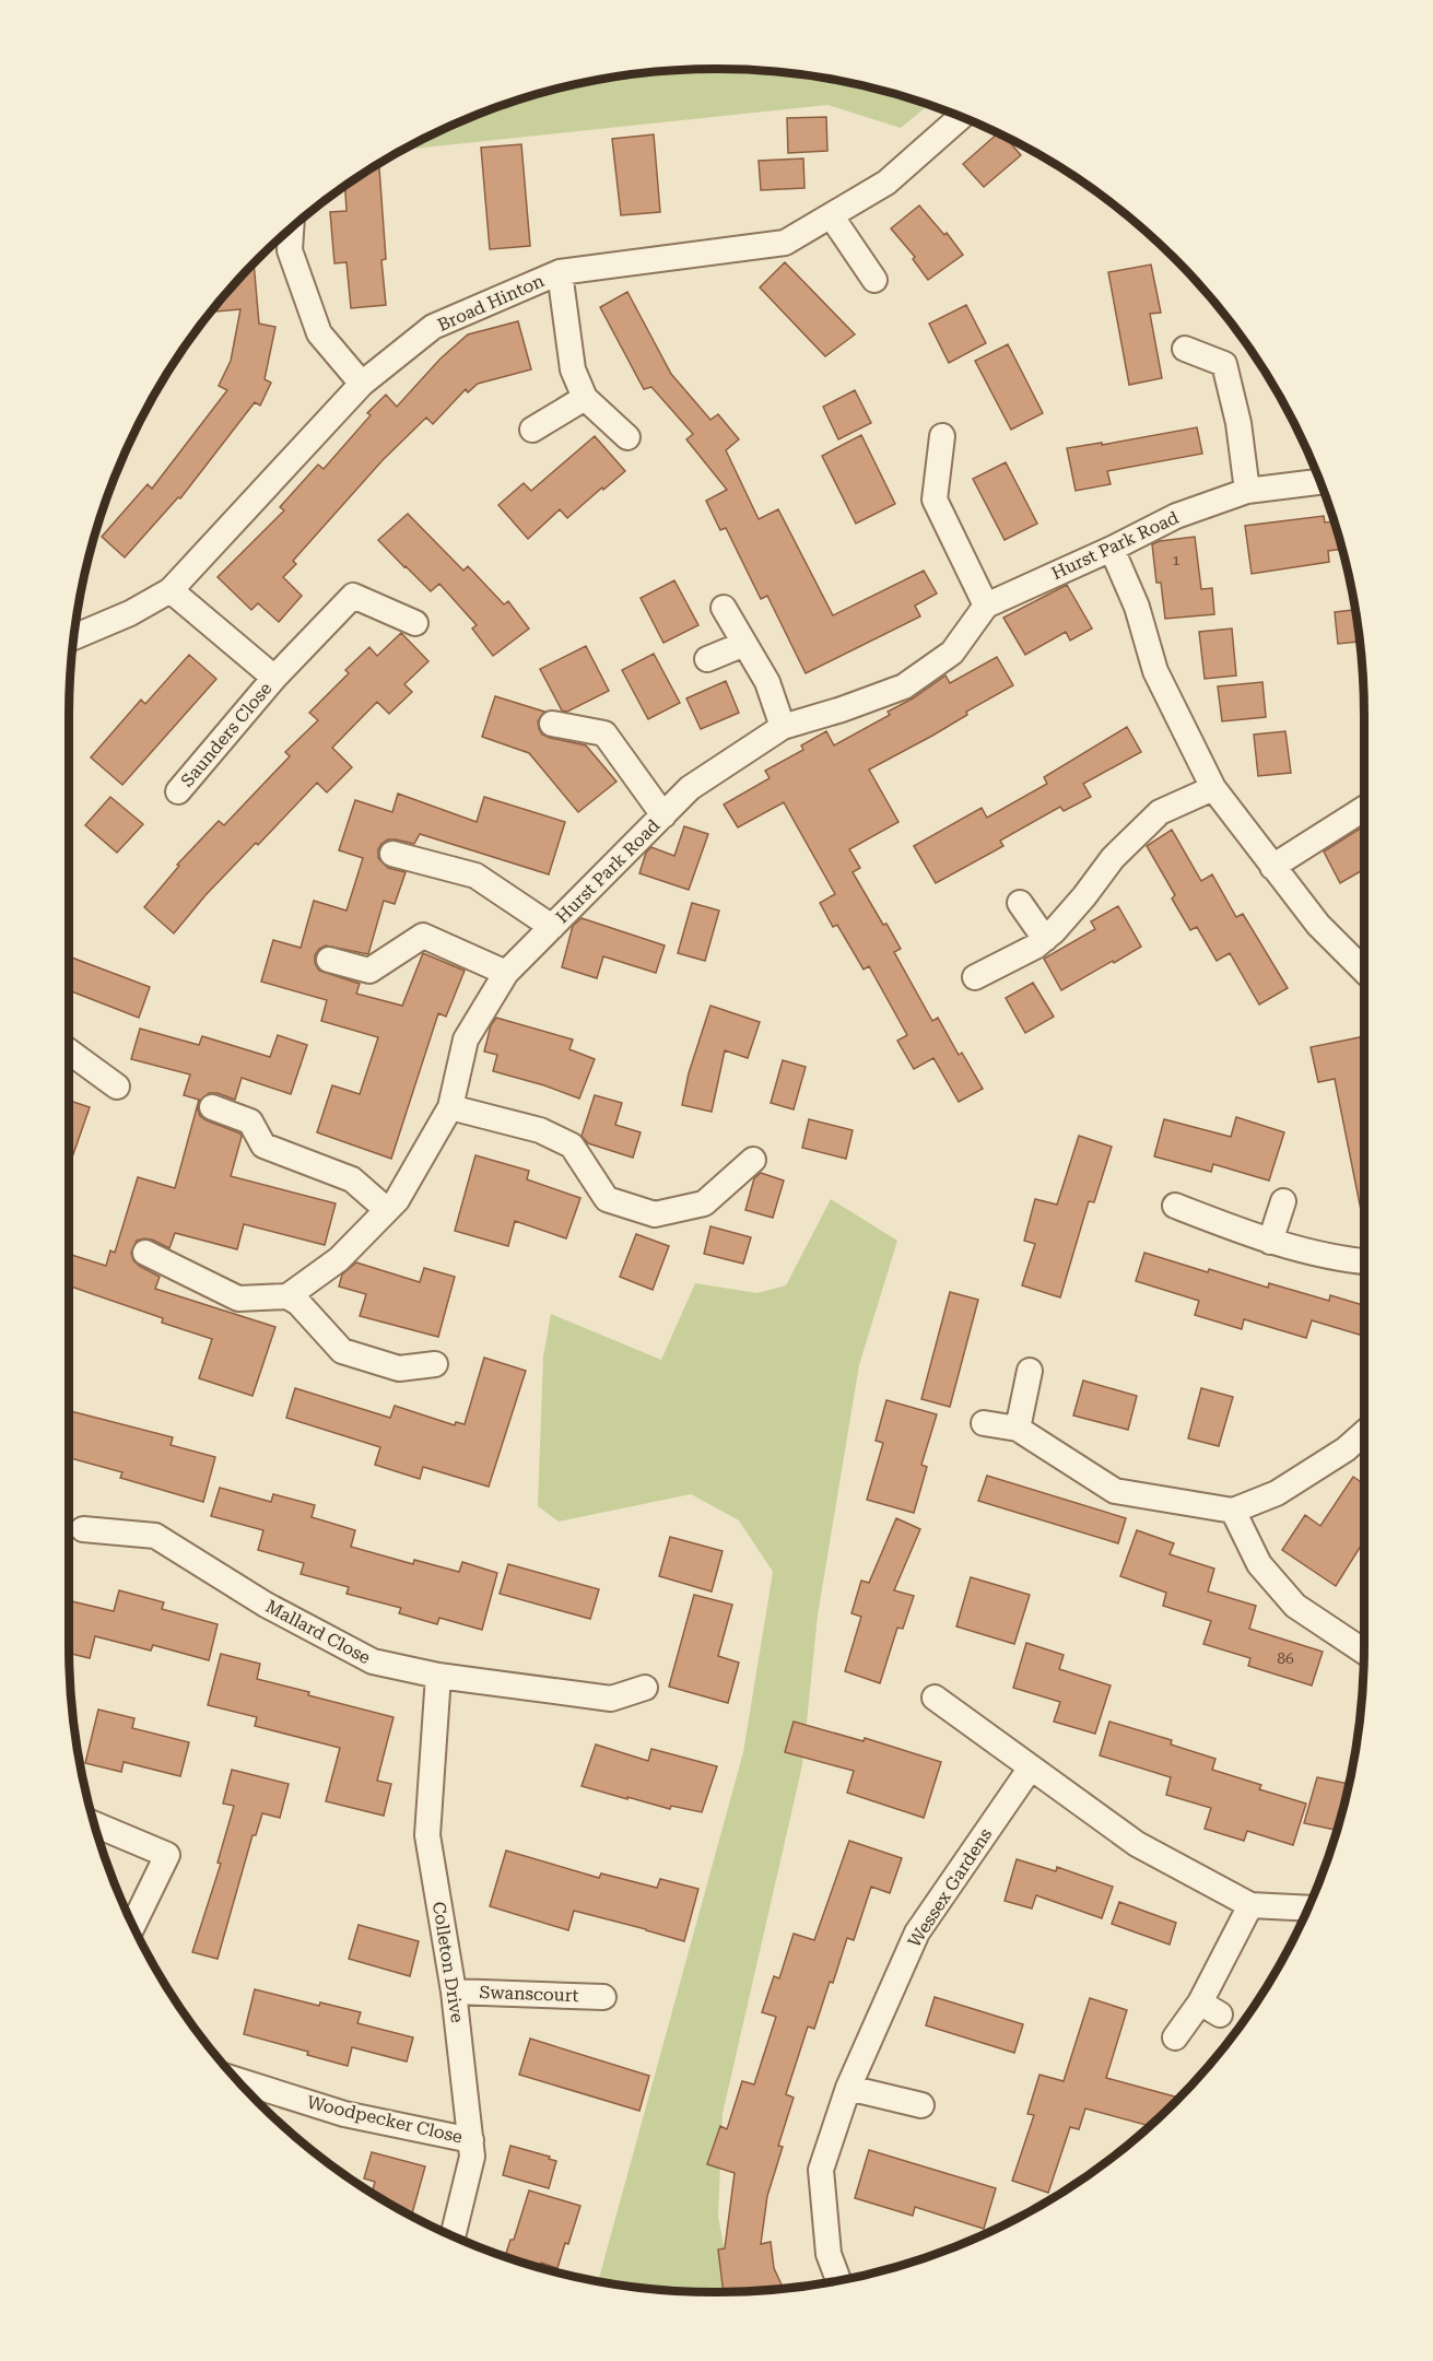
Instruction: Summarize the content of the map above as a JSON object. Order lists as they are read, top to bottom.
{
  "streets": {
    "street": [
      "Broad Hinton",
      "Hurst Park Road",
      "Saunders Close",
      "Mallard Close",
      "Wessex Gardens",
      "Colleton Drive",
      "Swanscourt",
      "Woodpecker Close"
    ]
  },
  "crossings": [
    ["Broad Hinton", "Saunders Close"],
    ["Mallard Close", "Colleton Drive"],
    ["Colleton Drive", "Swanscourt"],
    ["Colleton Drive", "Woodpecker Close"]
  ],
  "house_numbers": ["1", "86"]
}
